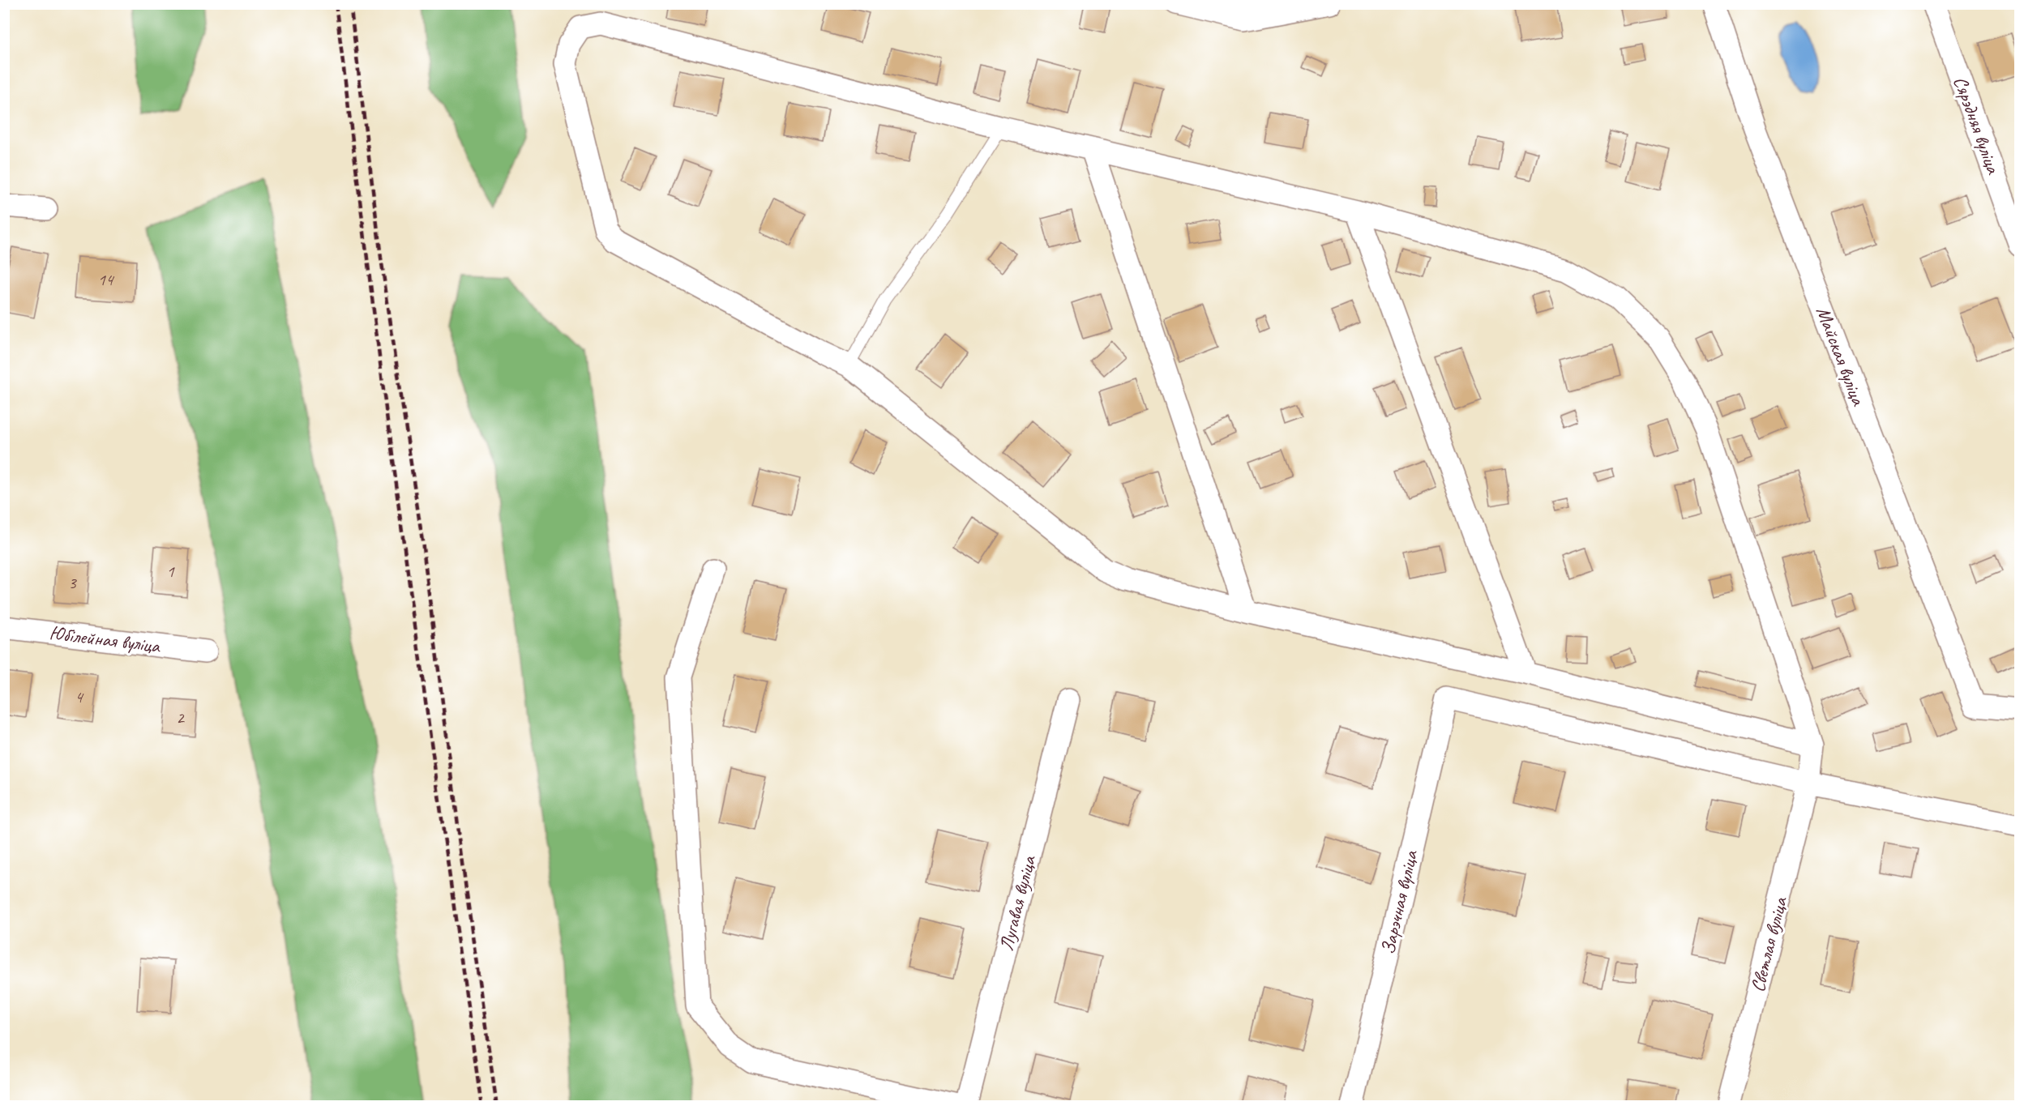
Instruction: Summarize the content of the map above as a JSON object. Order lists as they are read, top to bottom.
{
  "streets": {
    "street": [
      "Сярэдняя вуліца",
      "Майская вуліца",
      "Юбілейная вуліца",
      "Зарэчная вуліца",
      "Лугавая вуліца",
      "Светлая вуліца"
    ]
  },
  "crossings": [
    ["Зарэчная вуліца", "Светлая вуліца"]
  ],
  "house_numbers": [
    "14",
    "1",
    "3",
    "4",
    "2"
  ]
}
